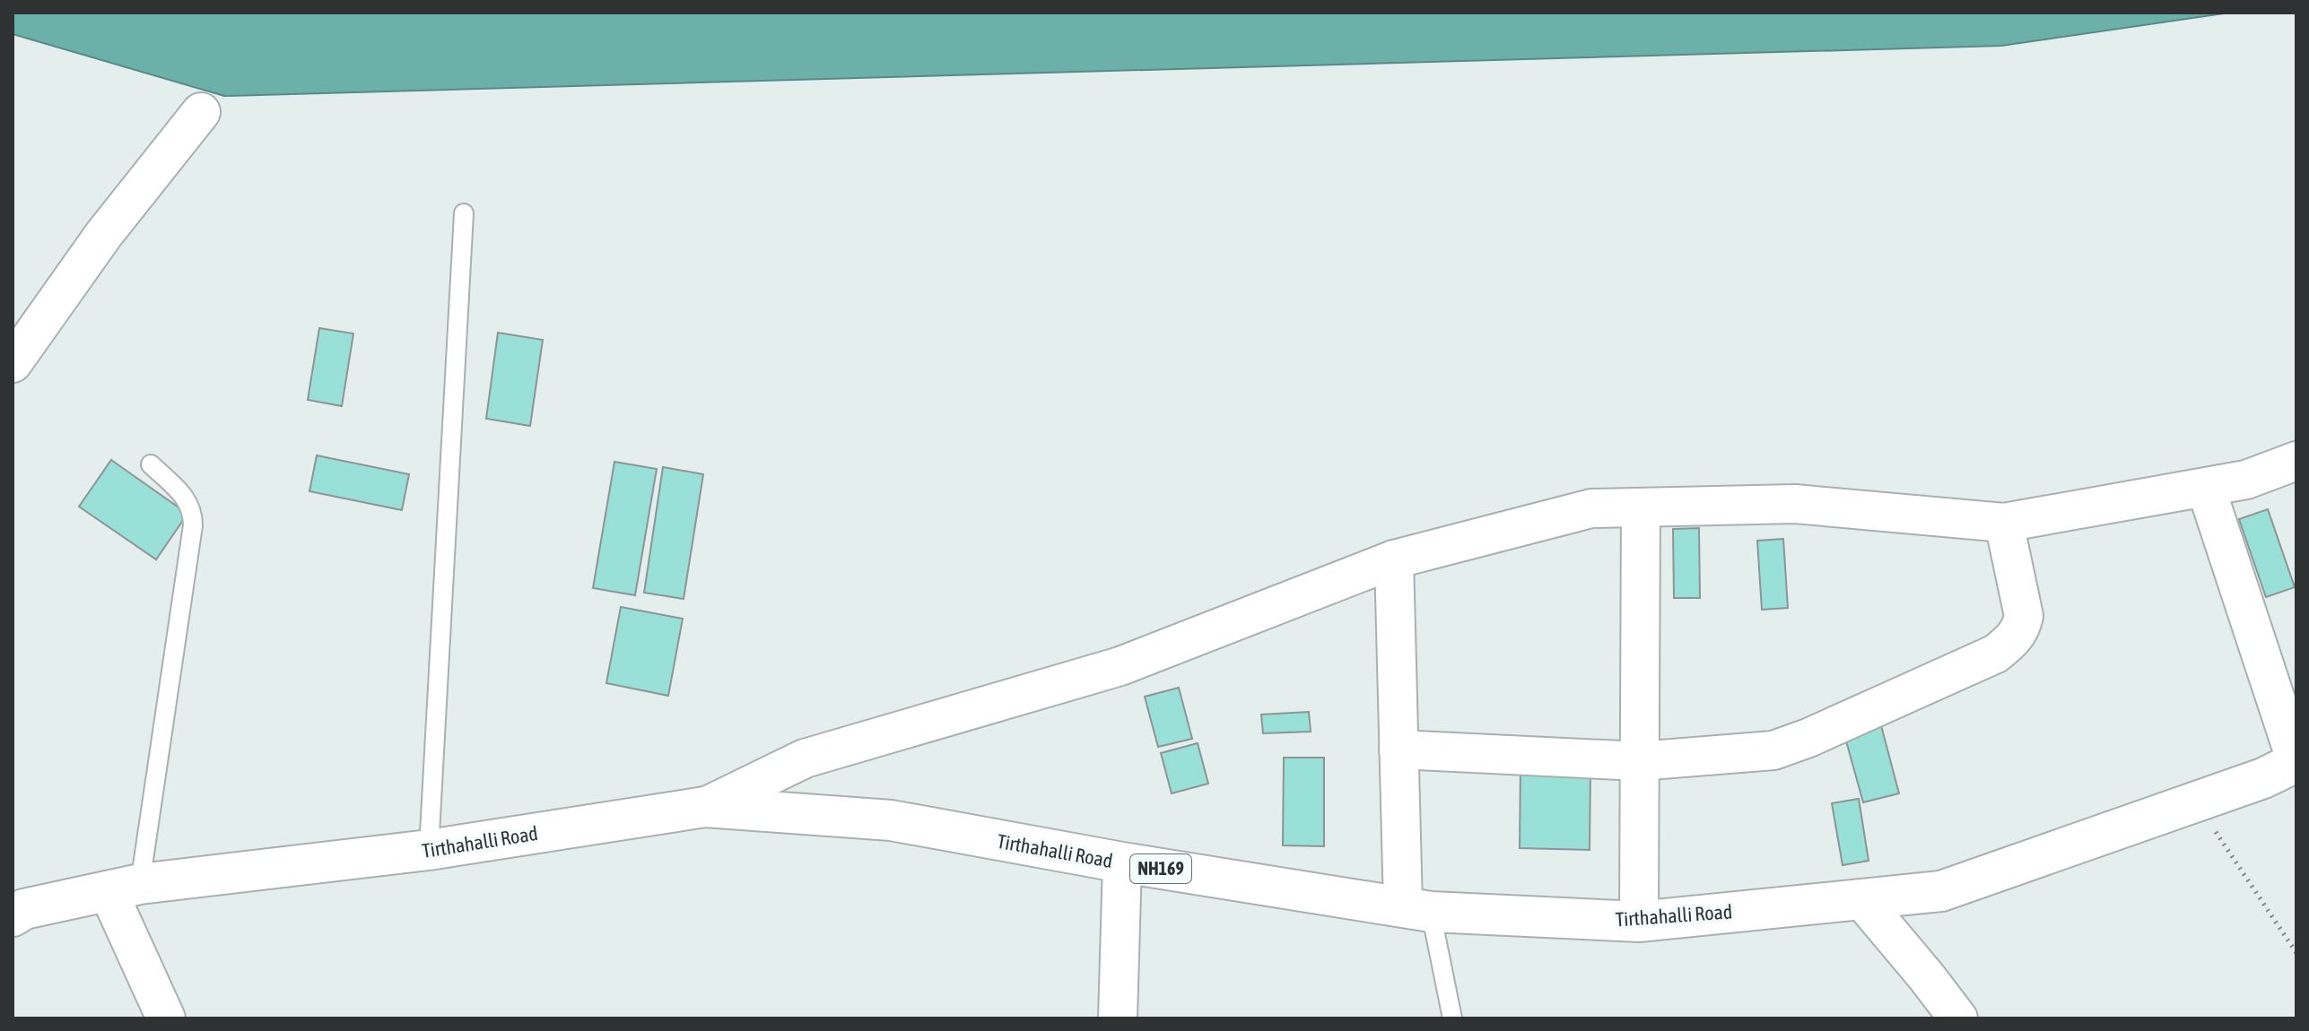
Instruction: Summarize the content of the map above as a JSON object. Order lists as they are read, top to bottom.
{
  "streets": {
    "highway": ["Tirthahalli Road", "NH169"]
  }
}
